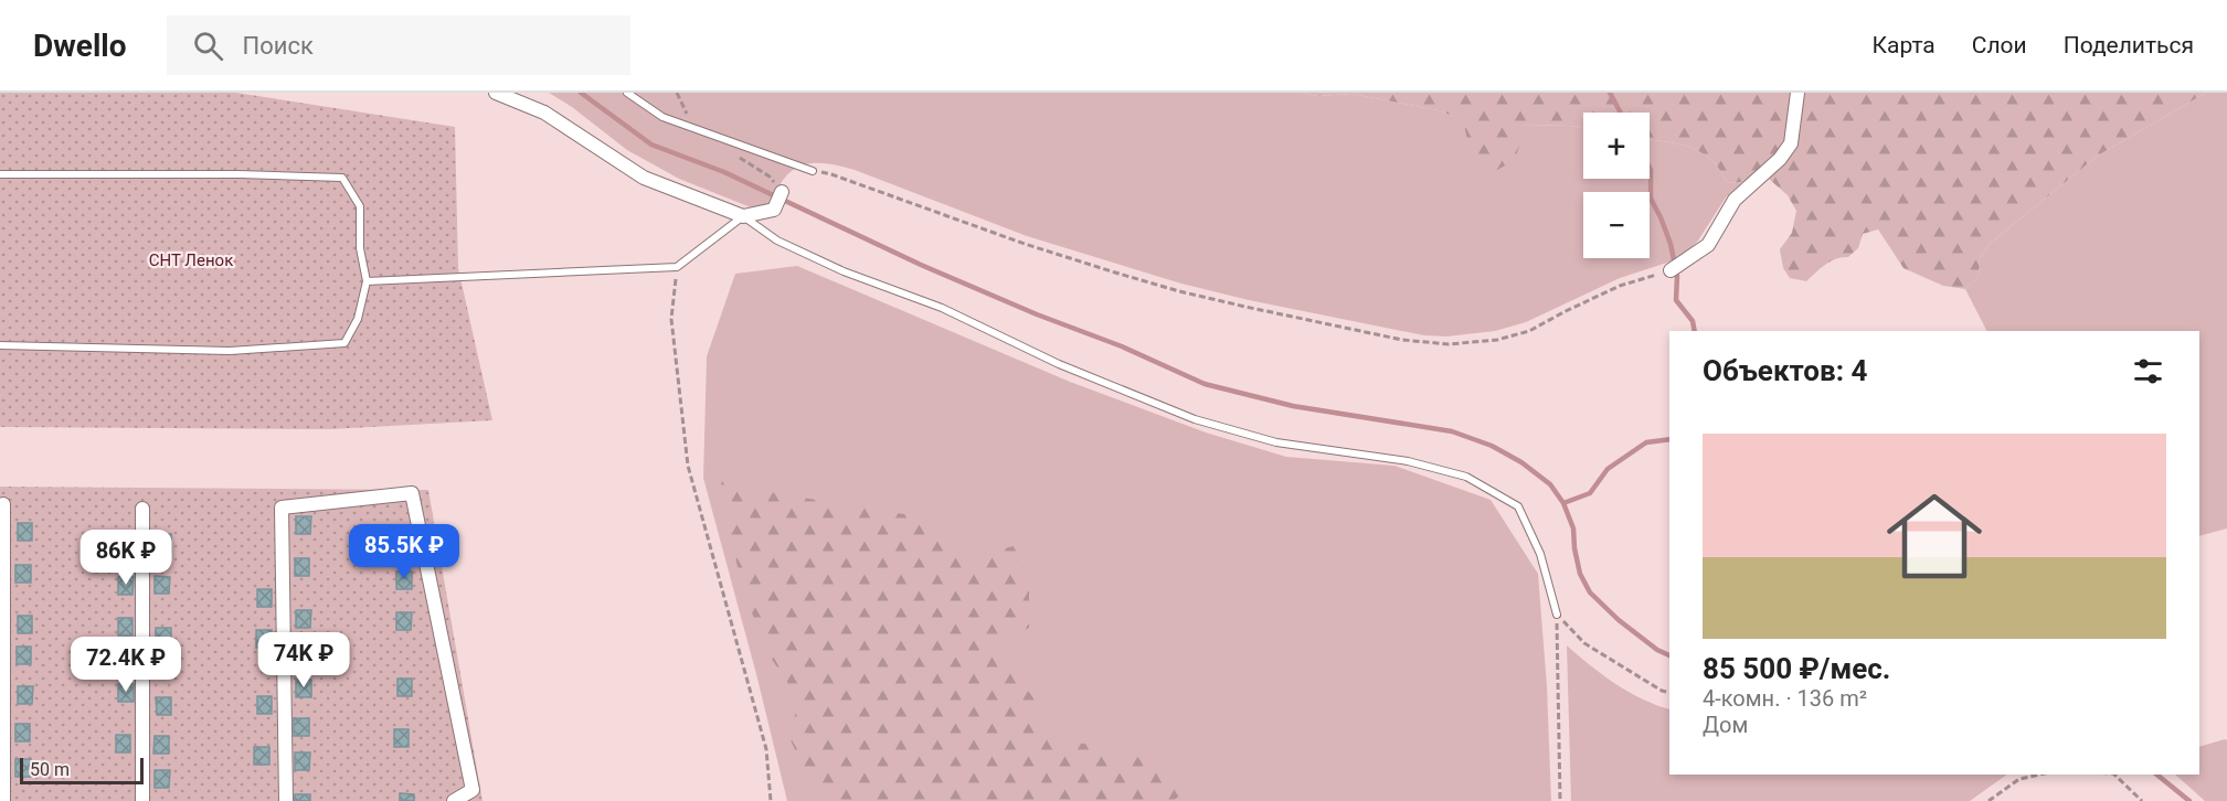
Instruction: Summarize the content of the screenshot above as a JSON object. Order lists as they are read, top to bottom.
{
  "parks": ["СНТ Ленок"],
  "scale_bar": "50 m",
  "page": {
    "header": "Dwello",
    "search": "Поиск",
    "nav": ["Карта", "Слои", "Поделиться"],
    "map_buttons": ["+", "−"],
    "heading": "Объектов: 4",
    "list": [
      {
        "name": "85 500 ₽/мес.",
        "note": "4-комн. · 136 m² · Дом"
      }
    ],
    "price": [
      "85.5K ₽",
      "86K ₽",
      "74K ₽",
      "72.4K ₽"
    ],
    "scale": "50 m"
  }
}
